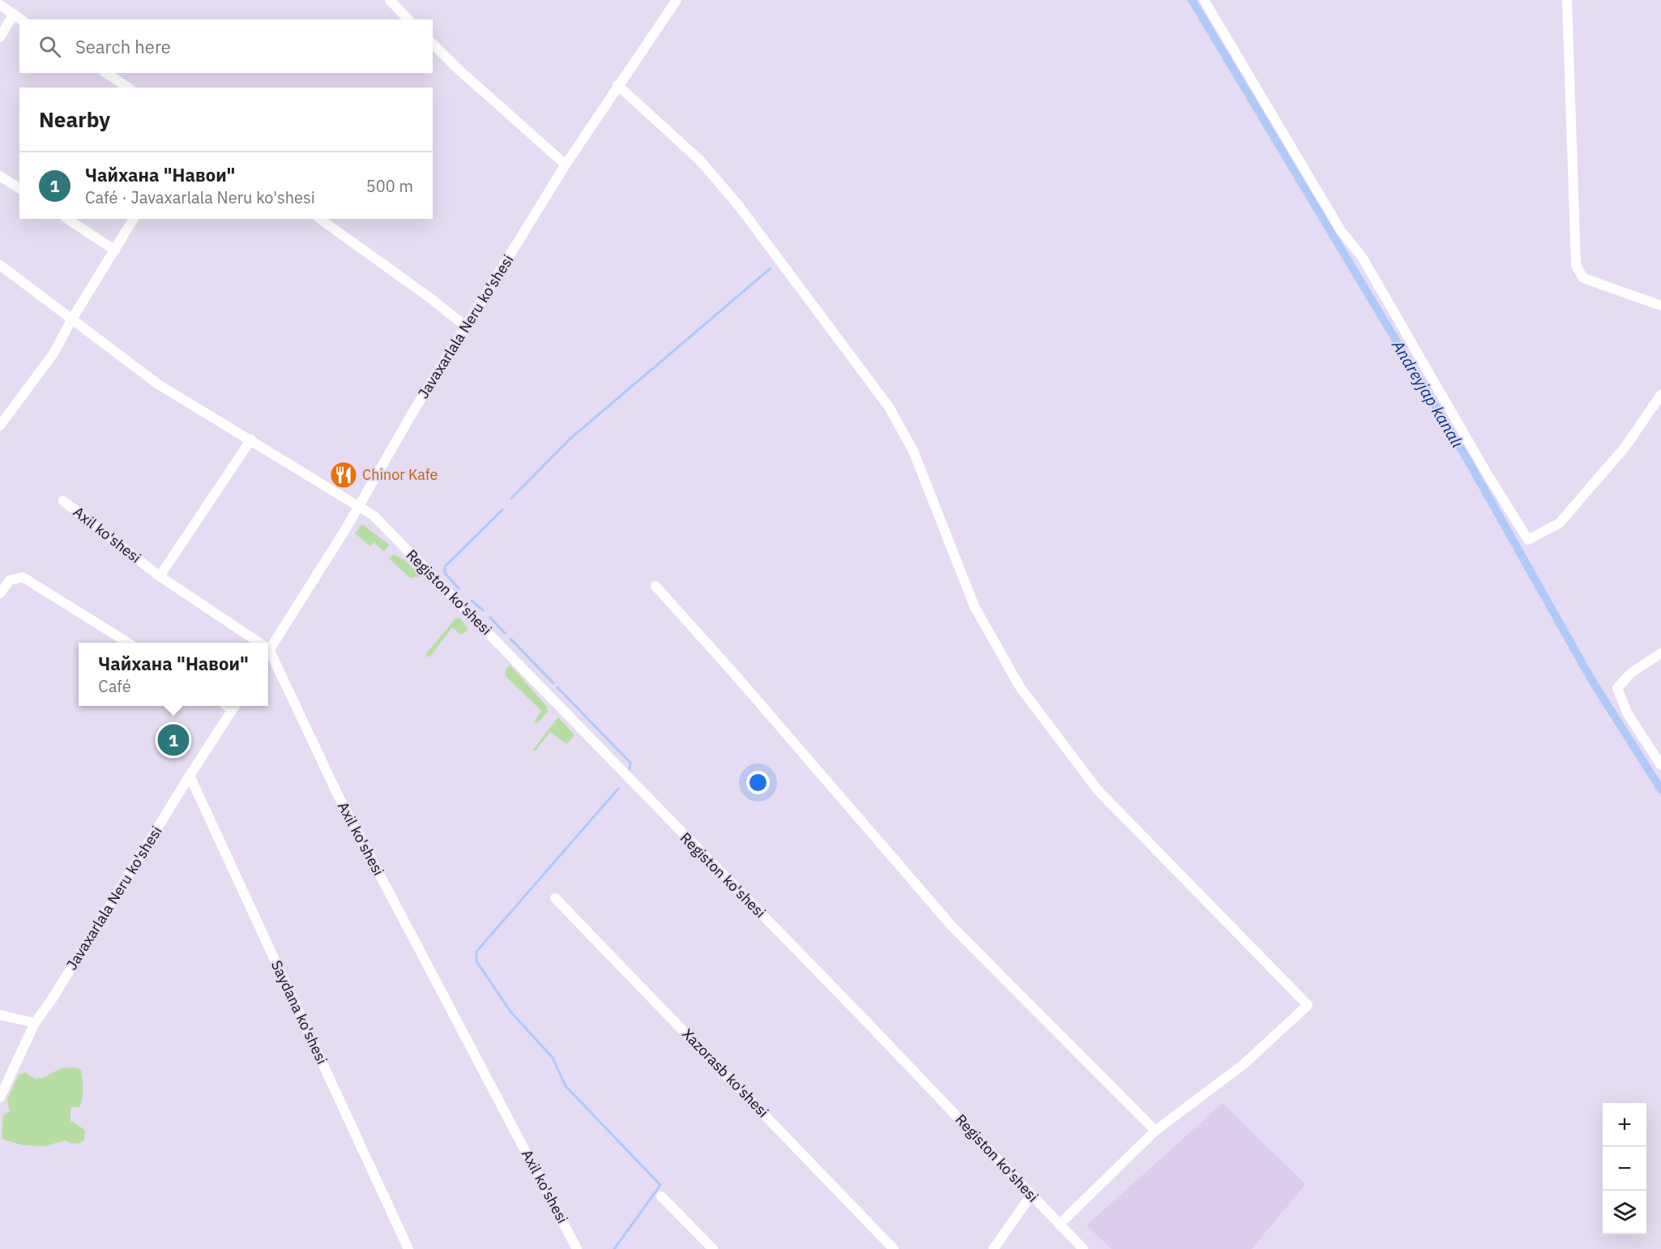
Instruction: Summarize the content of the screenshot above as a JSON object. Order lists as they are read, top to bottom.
{
  "streets": {
    "street": [
      "Javaxarlala Neru ko'shesi",
      "Axil ko'shesi",
      "Registon ko'shesi",
      "Saydana ko'shesi",
      "Xazorasb ko'shesi"
    ]
  },
  "crossings": [
    ["Javaxarlala Neru ko'shesi", "Registon ko'shesi"],
    ["Javaxarlala Neru ko'shesi", "Saydana ko'shesi"]
  ],
  "water": ["Andreyjap kanalı"],
  "places": {
    "restaurant": ["Chinor Kafe"]
  },
  "page": {
    "search": "Search here",
    "heading": "Nearby",
    "list": [
      {
        "mark": "1",
        "name": "Чайхана \"Навои\"",
        "note": "Café · Javaxarlala Neru ko'shesi",
        "value": "500 m"
      }
    ],
    "popup": ["Чайхана \"Навои\"", "Café"],
    "pins": "1",
    "map_buttons": ["+", "−"]
  }
}
